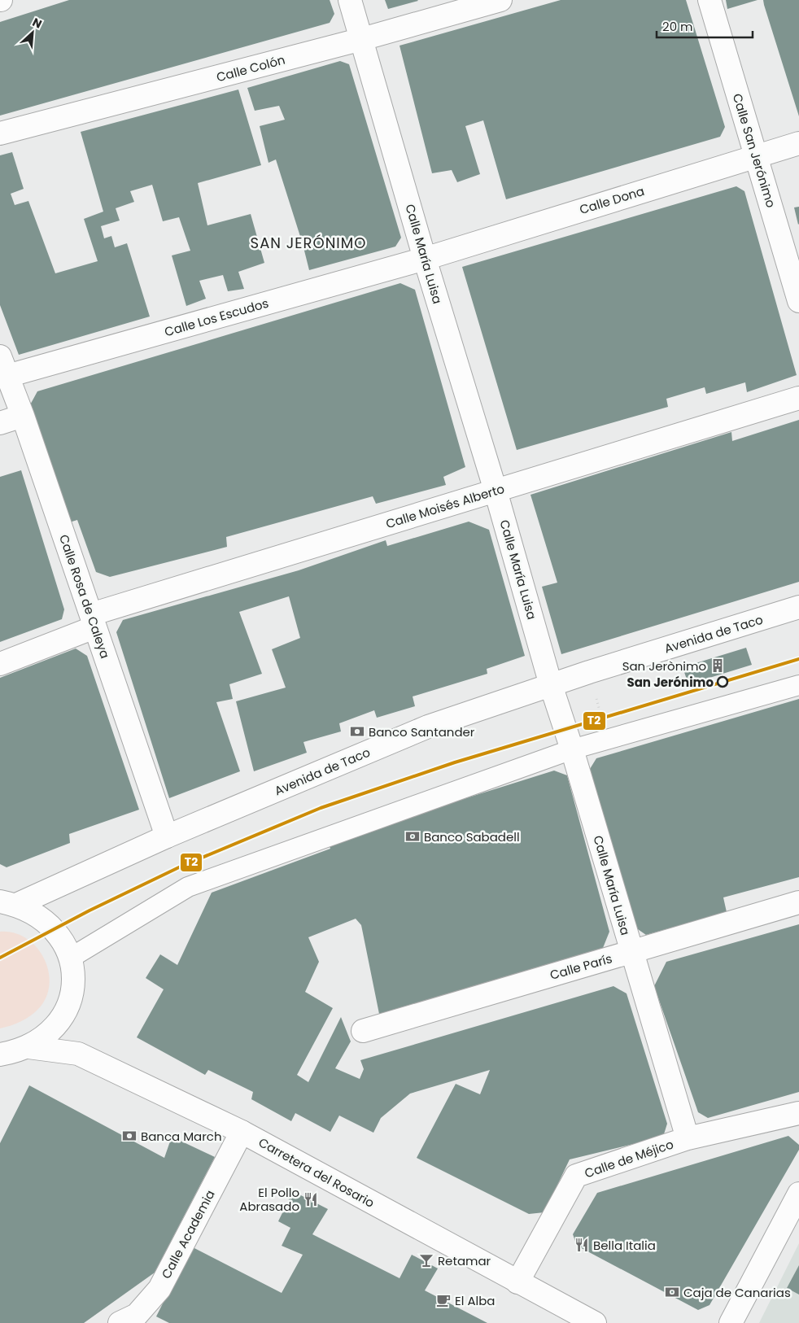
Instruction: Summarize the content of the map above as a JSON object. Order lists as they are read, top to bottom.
{
  "streets": {
    "street": [
      "Calle Colón",
      "Calle San Jerónimo",
      "Calle Dona",
      "Calle María Luisa",
      "Calle Los Escudos",
      "Calle Moisés Alberto",
      "Calle Rosa de Caleya",
      "Avenida de Taco",
      "Calle París",
      "Calle de Méjico",
      "Carretera del Rosario",
      "Calle Academia"
    ]
  },
  "crossings": [
    ["Calle Colón", "Calle María Luisa"],
    ["Calle San Jerónimo", "Calle Dona"],
    ["Calle Dona", "Calle María Luisa"],
    ["Calle Dona", "Calle Los Escudos"],
    ["Calle María Luisa", "Calle Los Escudos"],
    ["Calle María Luisa", "Calle Moisés Alberto"],
    ["Calle María Luisa", "Avenida de Taco"],
    ["Calle María Luisa", "Calle París"],
    ["Calle María Luisa", "Calle de Méjico"],
    ["Calle Los Escudos", "Calle Rosa de Caleya"],
    ["Calle Moisés Alberto", "Calle Rosa de Caleya"],
    ["Calle Rosa de Caleya", "Avenida de Taco"],
    ["Calle de Méjico", "Carretera del Rosario"],
    ["Carretera del Rosario", "Calle Academia"]
  ],
  "districts": ["SAN JERÓNIMO"],
  "places": {
    "building": ["San Jerònimo"],
    "other": ["San Jerónimo"],
    "bank": [
      "Banco Santander",
      "Banco Sabadell",
      "Banca March",
      "Caja de Canarias"
    ],
    "restaurant": ["El Pollo Abrasado", "Bella Italia"],
    "bar": ["Retamar"],
    "cafe": ["El Alba"]
  },
  "lines": ["transit line T2"],
  "scale_bar": "20 m",
  "north": "top right"
}
